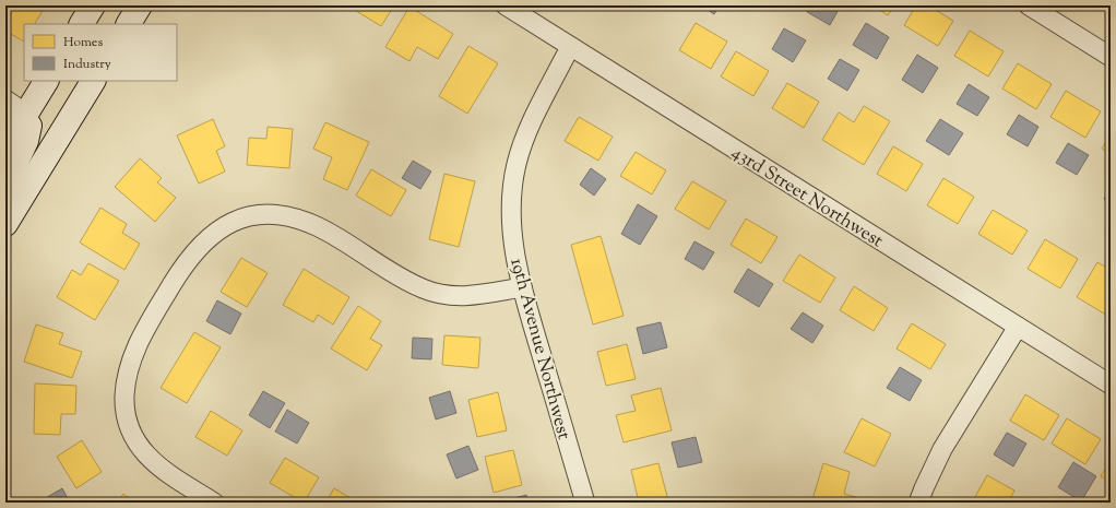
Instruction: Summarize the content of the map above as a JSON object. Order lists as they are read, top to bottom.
{
  "streets": {
    "street": ["43rd Street Northwest", "19th Avenue Northwest"]
  },
  "crossings": [
    ["43rd Street Northwest", "19th Avenue Northwest"]
  ],
  "legend": ["Homes", "Industry"]
}
